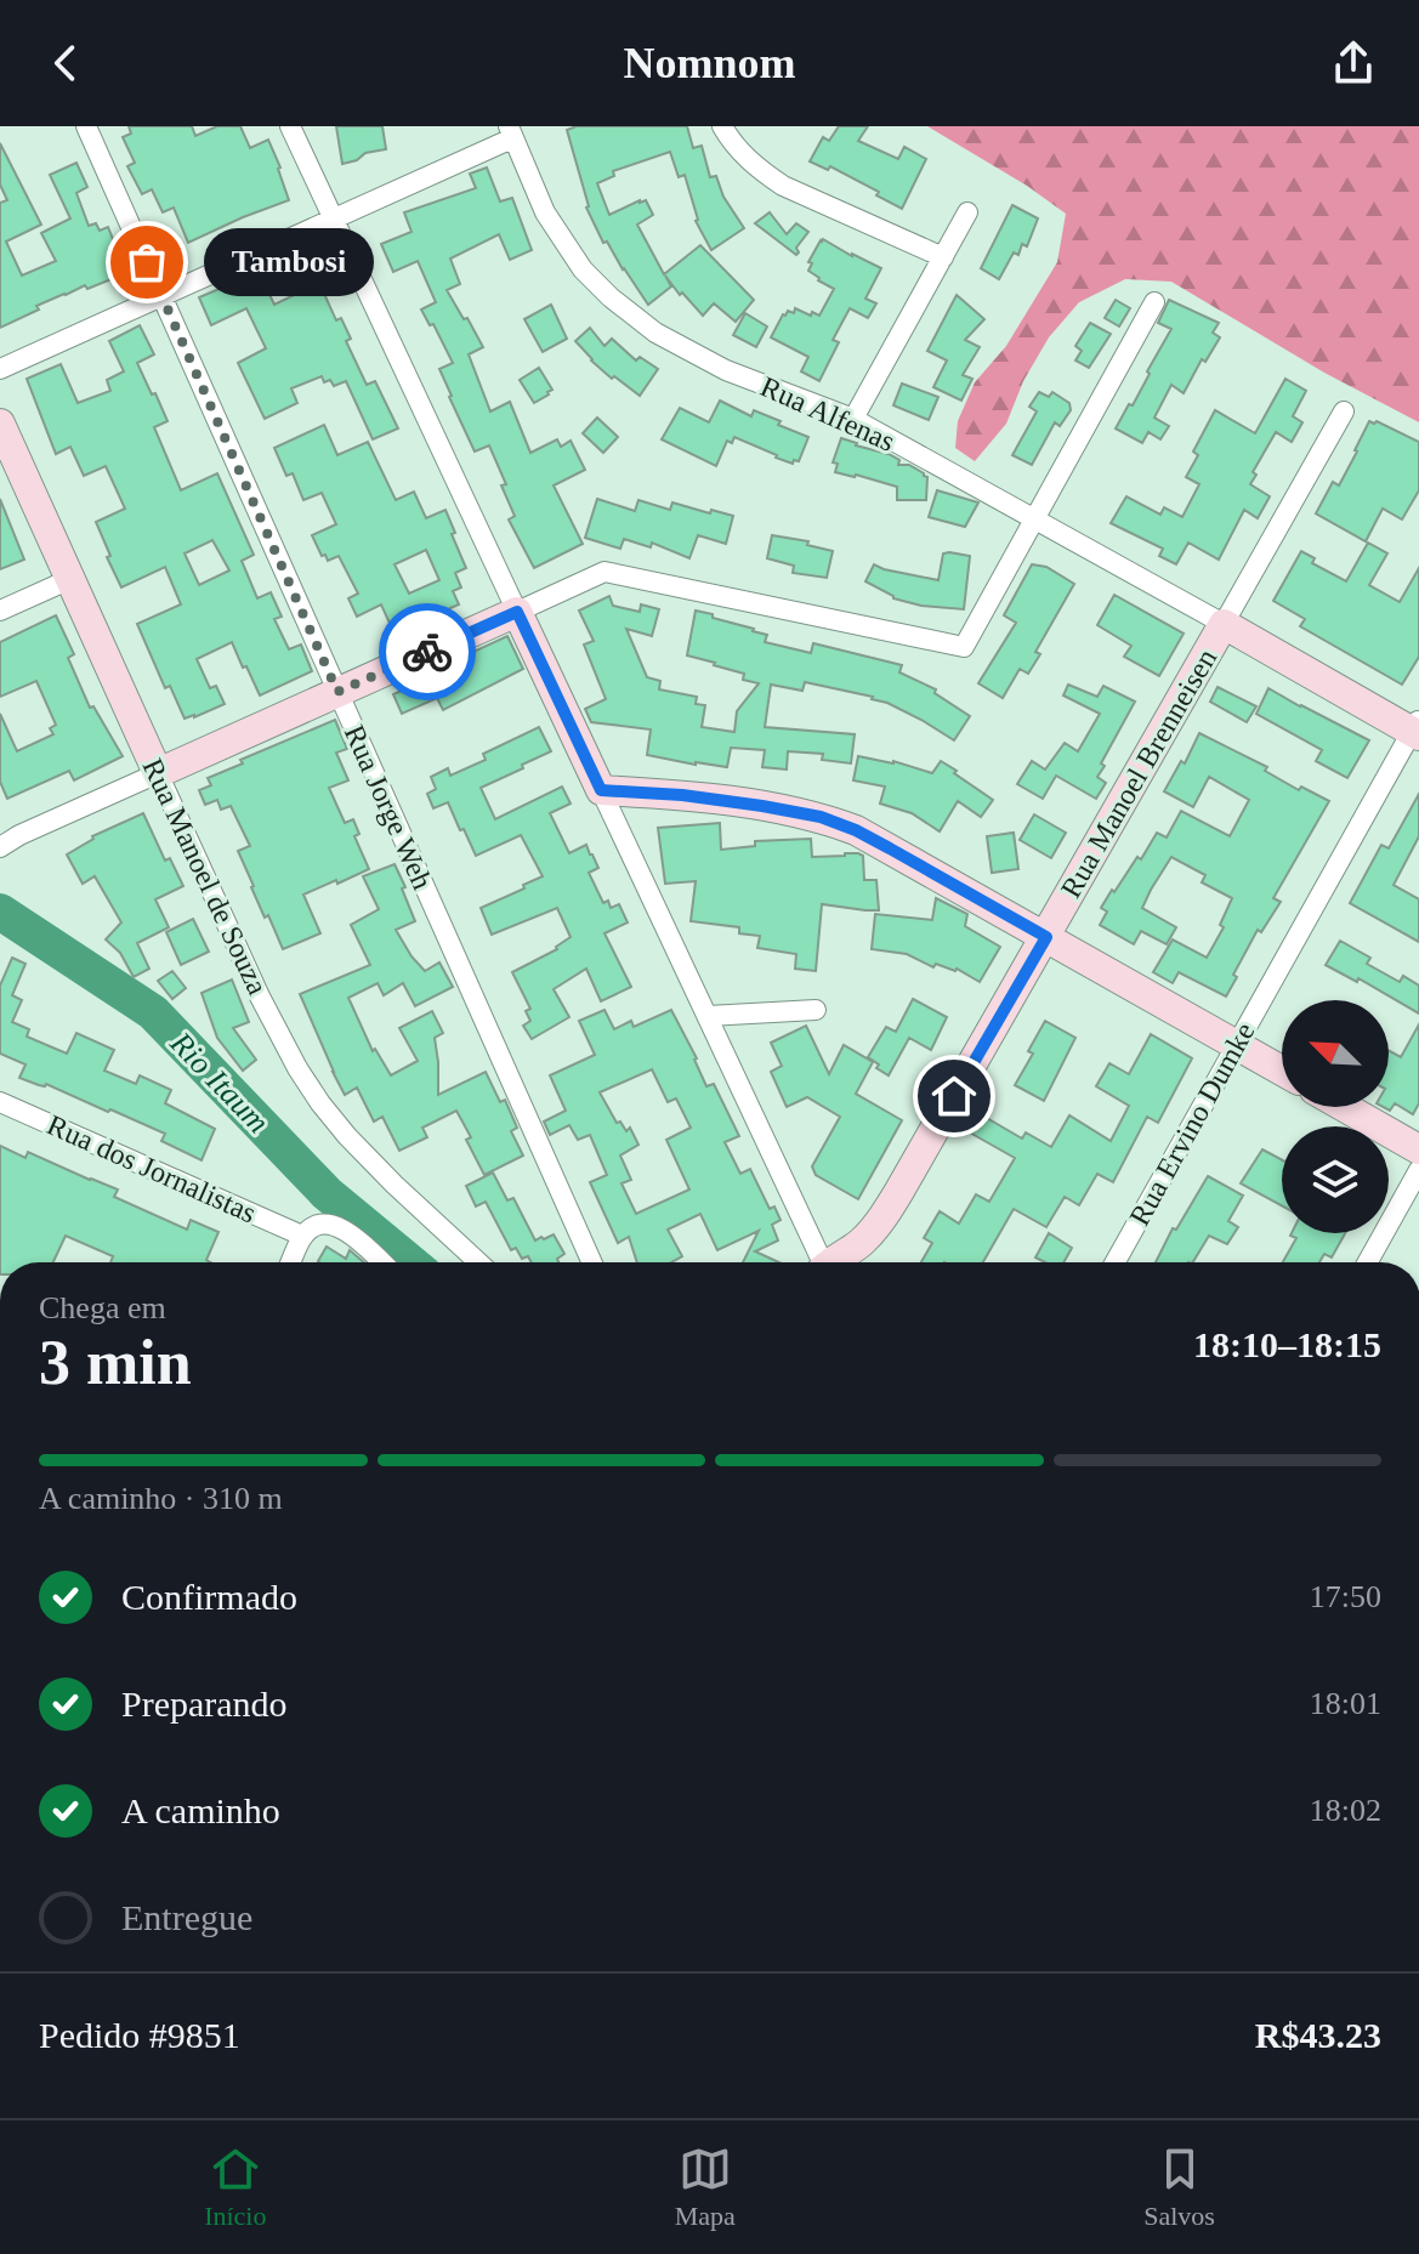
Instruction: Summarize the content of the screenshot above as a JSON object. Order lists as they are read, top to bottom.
{
  "streets": {
    "street": [
      "Rua Alfenas",
      "Rua Manoel Brenneisen",
      "Rua Jorge Weh",
      "Rua Manoel de Souza",
      "Rua Ervino Dumke",
      "Rua dos Jornalistas"
    ]
  },
  "crossings": [
    ["Rua Alfenas", "Rua Manoel Brenneisen"]
  ],
  "water": ["Rio Itaum"],
  "places": ["Tambosi"],
  "north": "top left",
  "page": {
    "header": "Nomnom",
    "bubble": "Tambosi",
    "heading": ["3 min", "Chega em", "18:10–18:15"],
    "panel": ["Pedido #9851", "R$43.23"],
    "bar": "A caminho · 310 m",
    "list": [
      ["Confirmado", "17:50"],
      ["Preparando", "18:01"],
      ["A caminho", "18:02"],
      "Entregue"
    ],
    "tabs": ["Início", "Mapa", "Salvos"]
  }
}
